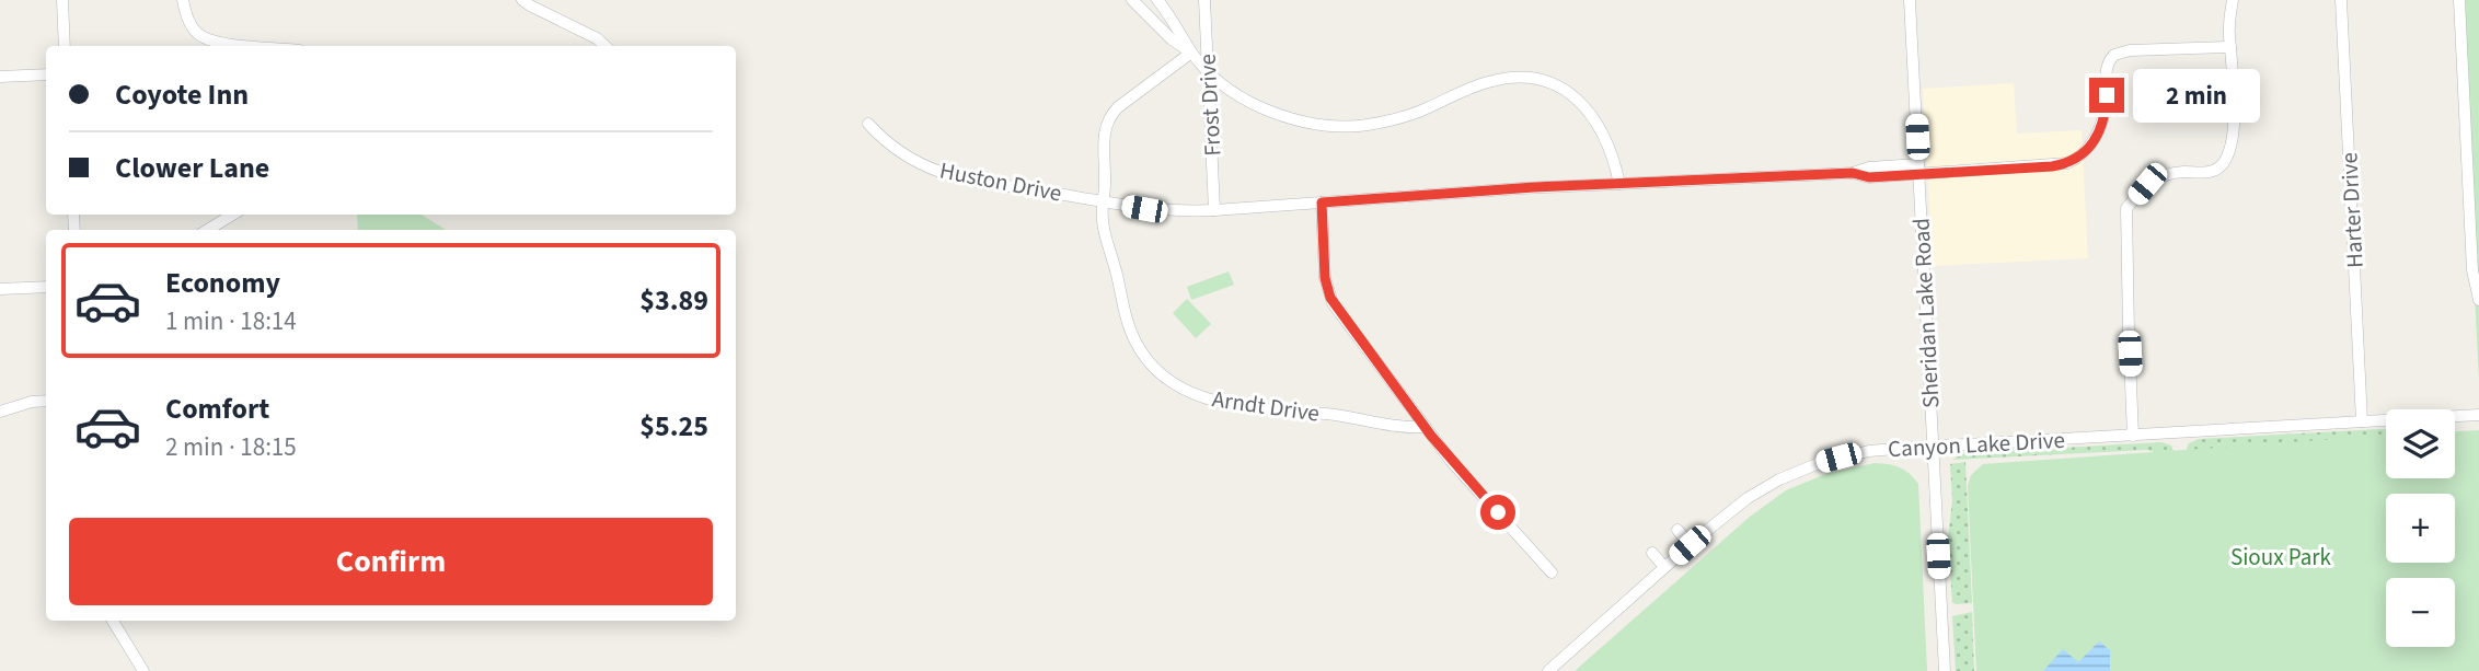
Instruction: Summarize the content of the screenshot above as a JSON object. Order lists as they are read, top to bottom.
{
  "streets": {
    "street": [
      "Frost Drive",
      "Huston Drive",
      "Harter Drive",
      "Sheridan Lake Road",
      "Arndt Drive",
      "Canyon Lake Drive"
    ]
  },
  "crossings": [
    ["Frost Drive", "Huston Drive"],
    ["Huston Drive", "Sheridan Lake Road"],
    ["Huston Drive", "Arndt Drive"],
    ["Harter Drive", "Canyon Lake Drive"],
    ["Sheridan Lake Road", "Canyon Lake Drive"]
  ],
  "parks": ["Sioux Park"],
  "page": {
    "banner": ["Coyote Inn", "Clower Lane"],
    "bubble": "2 min",
    "list": [
      {
        "name": "Economy",
        "note": "1 min · 18:14",
        "value": "$3.89"
      },
      {
        "name": "Comfort",
        "note": "2 min · 18:15",
        "value": "$5.25"
      }
    ],
    "map_buttons": ["+", "−"],
    "buttons": "Confirm"
  }
}
